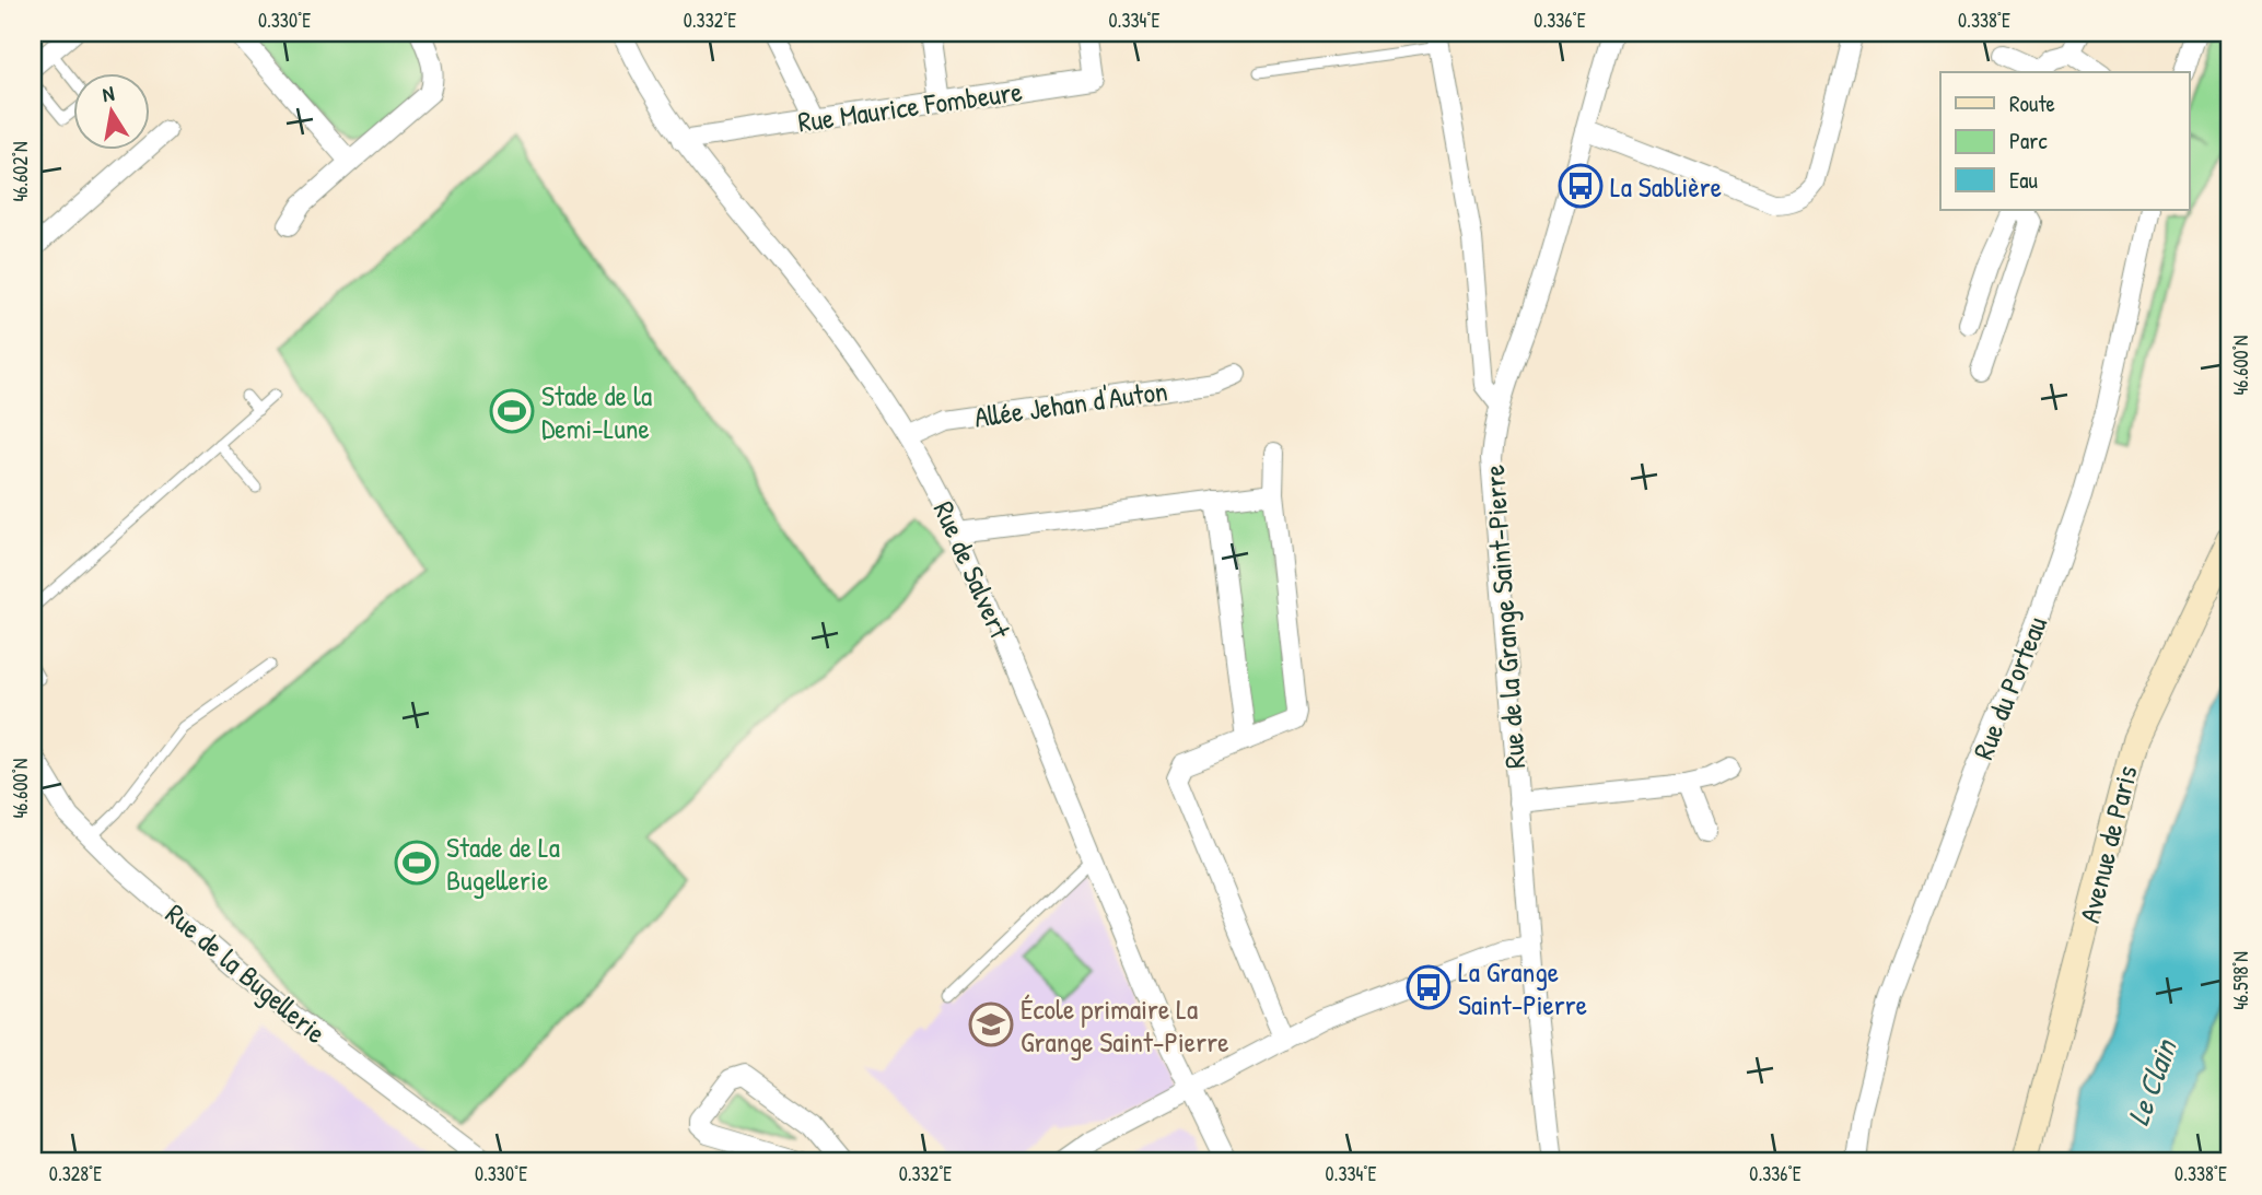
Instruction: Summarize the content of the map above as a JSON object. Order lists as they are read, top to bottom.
{
  "streets": {
    "main road": ["Avenue de Paris"],
    "street": [
      "Rue Maurice Fombeure",
      "Allée Jehan d'Auton",
      "Rue de Salvert",
      "Rue de la Grange Saint-Pierre",
      "Rue du Porteau",
      "Rue de la Bugellerie"
    ]
  },
  "crossings": [
    ["Rue Maurice Fombeure", "Rue de Salvert"],
    ["Allée Jehan d'Auton", "Rue de Salvert"]
  ],
  "water": ["Le Clain"],
  "places": {
    "bus stop": ["La Sablière", "La Grange Saint-Pierre"],
    "sports": ["Stade de la Demi-Lune", "Stade de La Bugellerie"],
    "school or university": ["École primaire La Grange Saint-Pierre"]
  },
  "legend": ["Route", "Parc", "Eau"],
  "north": "top",
  "coordinates": [
    "0.330°E",
    "0.332°E",
    "0.334°E",
    "0.336°E",
    "0.338°E",
    "46.602°N",
    "46.600°N",
    "46.598°N",
    "0.328°E"
  ]
}
